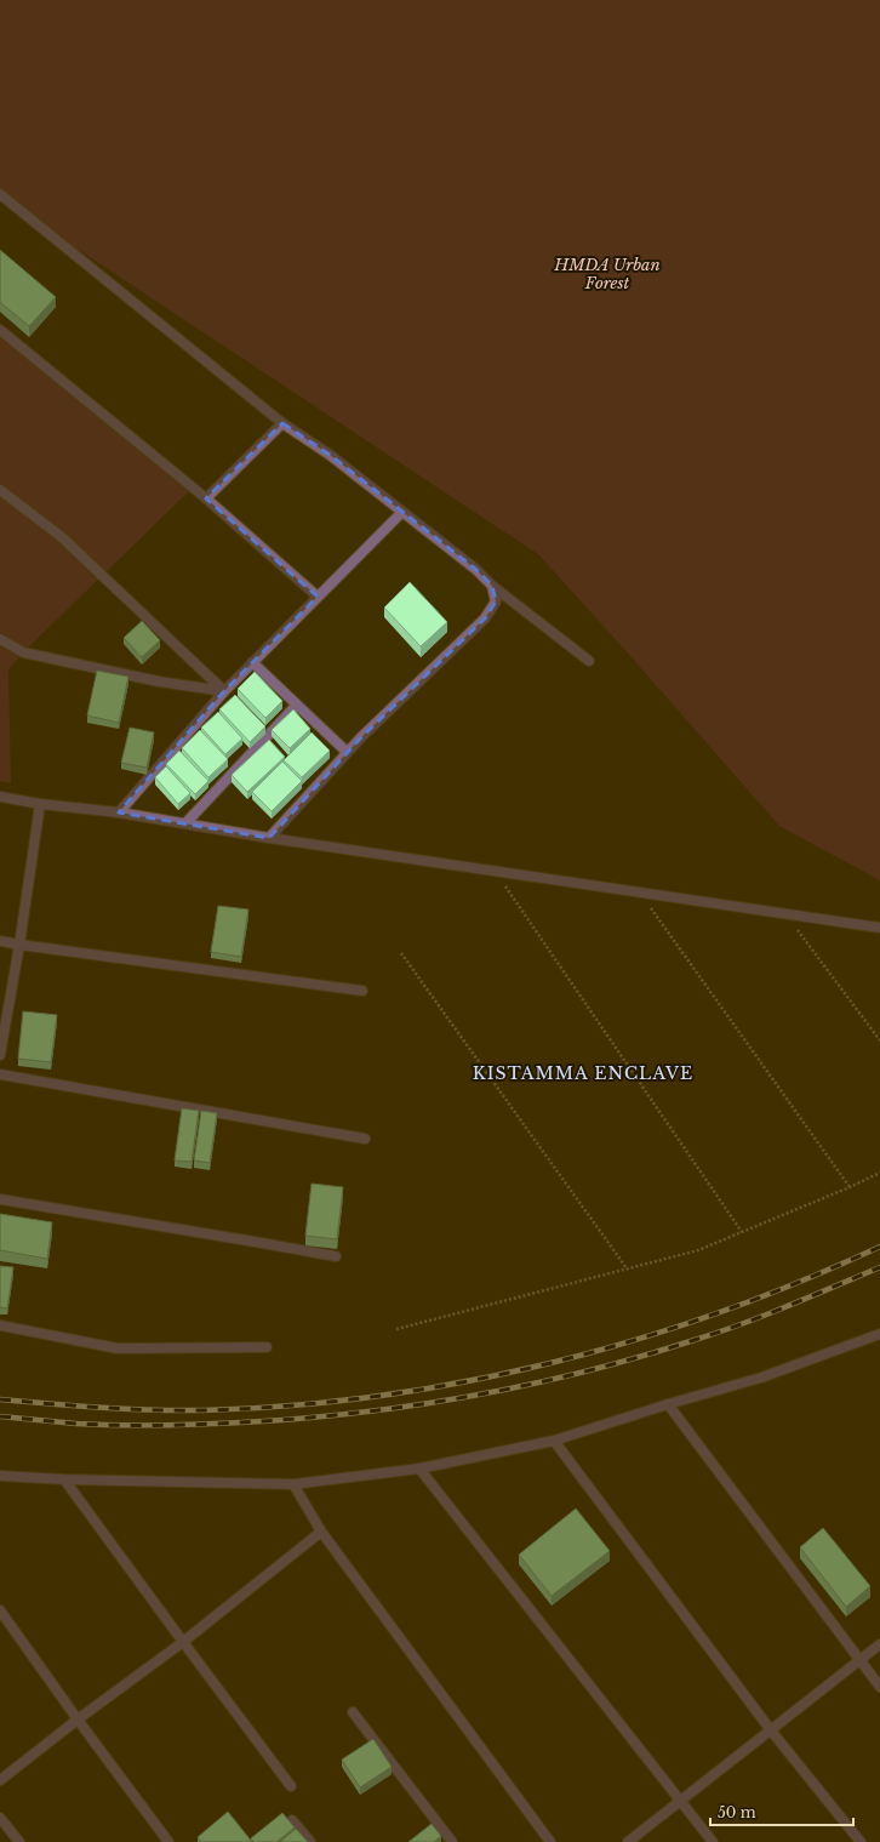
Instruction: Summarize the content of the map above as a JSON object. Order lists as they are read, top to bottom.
{
  "districts": ["KISTAMMA ENCLAVE"],
  "parks": ["HMDA Urban Forest"],
  "scale_bar": "50 m"
}
